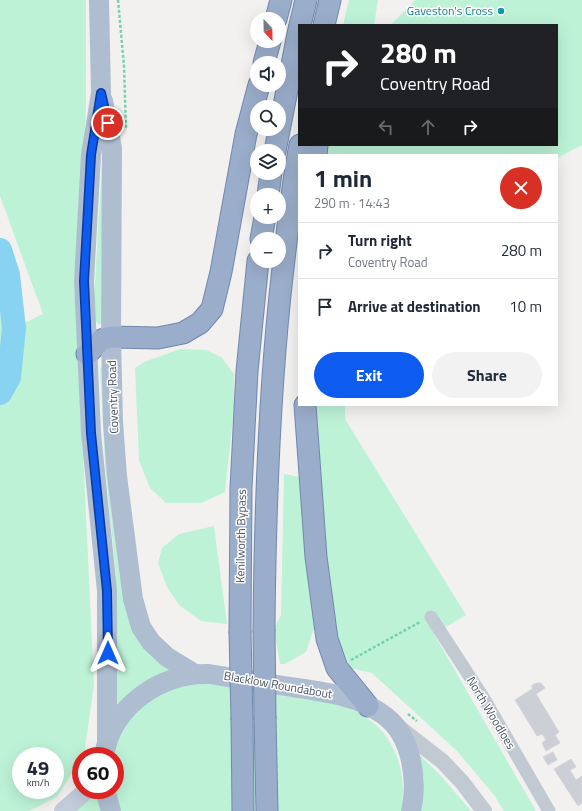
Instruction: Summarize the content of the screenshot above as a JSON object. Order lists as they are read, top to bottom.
{
  "streets": {
    "highway": ["Kenilworth Bypass"],
    "main road": ["Coventry Road", "Blacklow Roundabout"],
    "street": ["North Woodloes"]
  },
  "crossings": [
    ["Coventry Road", "Blacklow Roundabout"]
  ],
  "places": ["Gaveston's Cross"],
  "north": "bottom",
  "page": {
    "map_buttons": ["+", "−"],
    "turn": ["280 m", "Coventry Road"],
    "heading": ["1 min", "290 m · 14:43"],
    "list": [
      {
        "name": "Turn right",
        "note": "Coventry Road",
        "value": "280 m"
      },
      {
        "name": "Arrive at destination",
        "value": "10 m"
      }
    ],
    "buttons": ["Exit", "Share"],
    "speed": "49 km/h",
    "limit": "60"
  }
}
